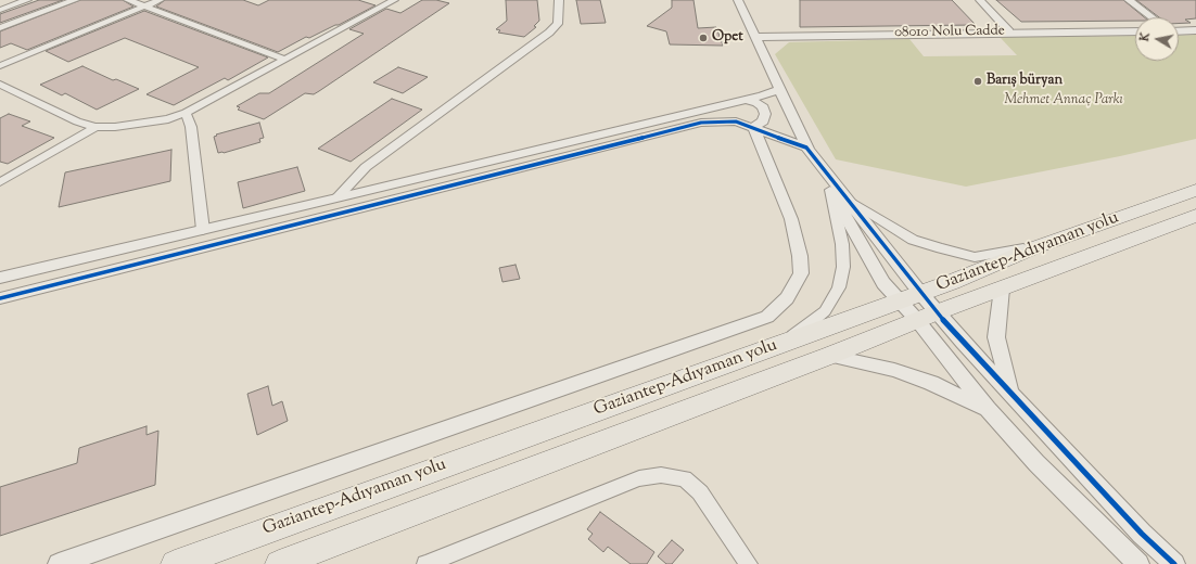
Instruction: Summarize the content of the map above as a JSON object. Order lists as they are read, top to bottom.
{
  "streets": {
    "highway": ["Gaziantep-Adıyaman yolu"],
    "street": ["08010 Nolu Cadde"]
  },
  "parks": ["Mehmet Annaç Parkı"],
  "places": ["Opet", "Barış büryan"],
  "north": "left"
}
